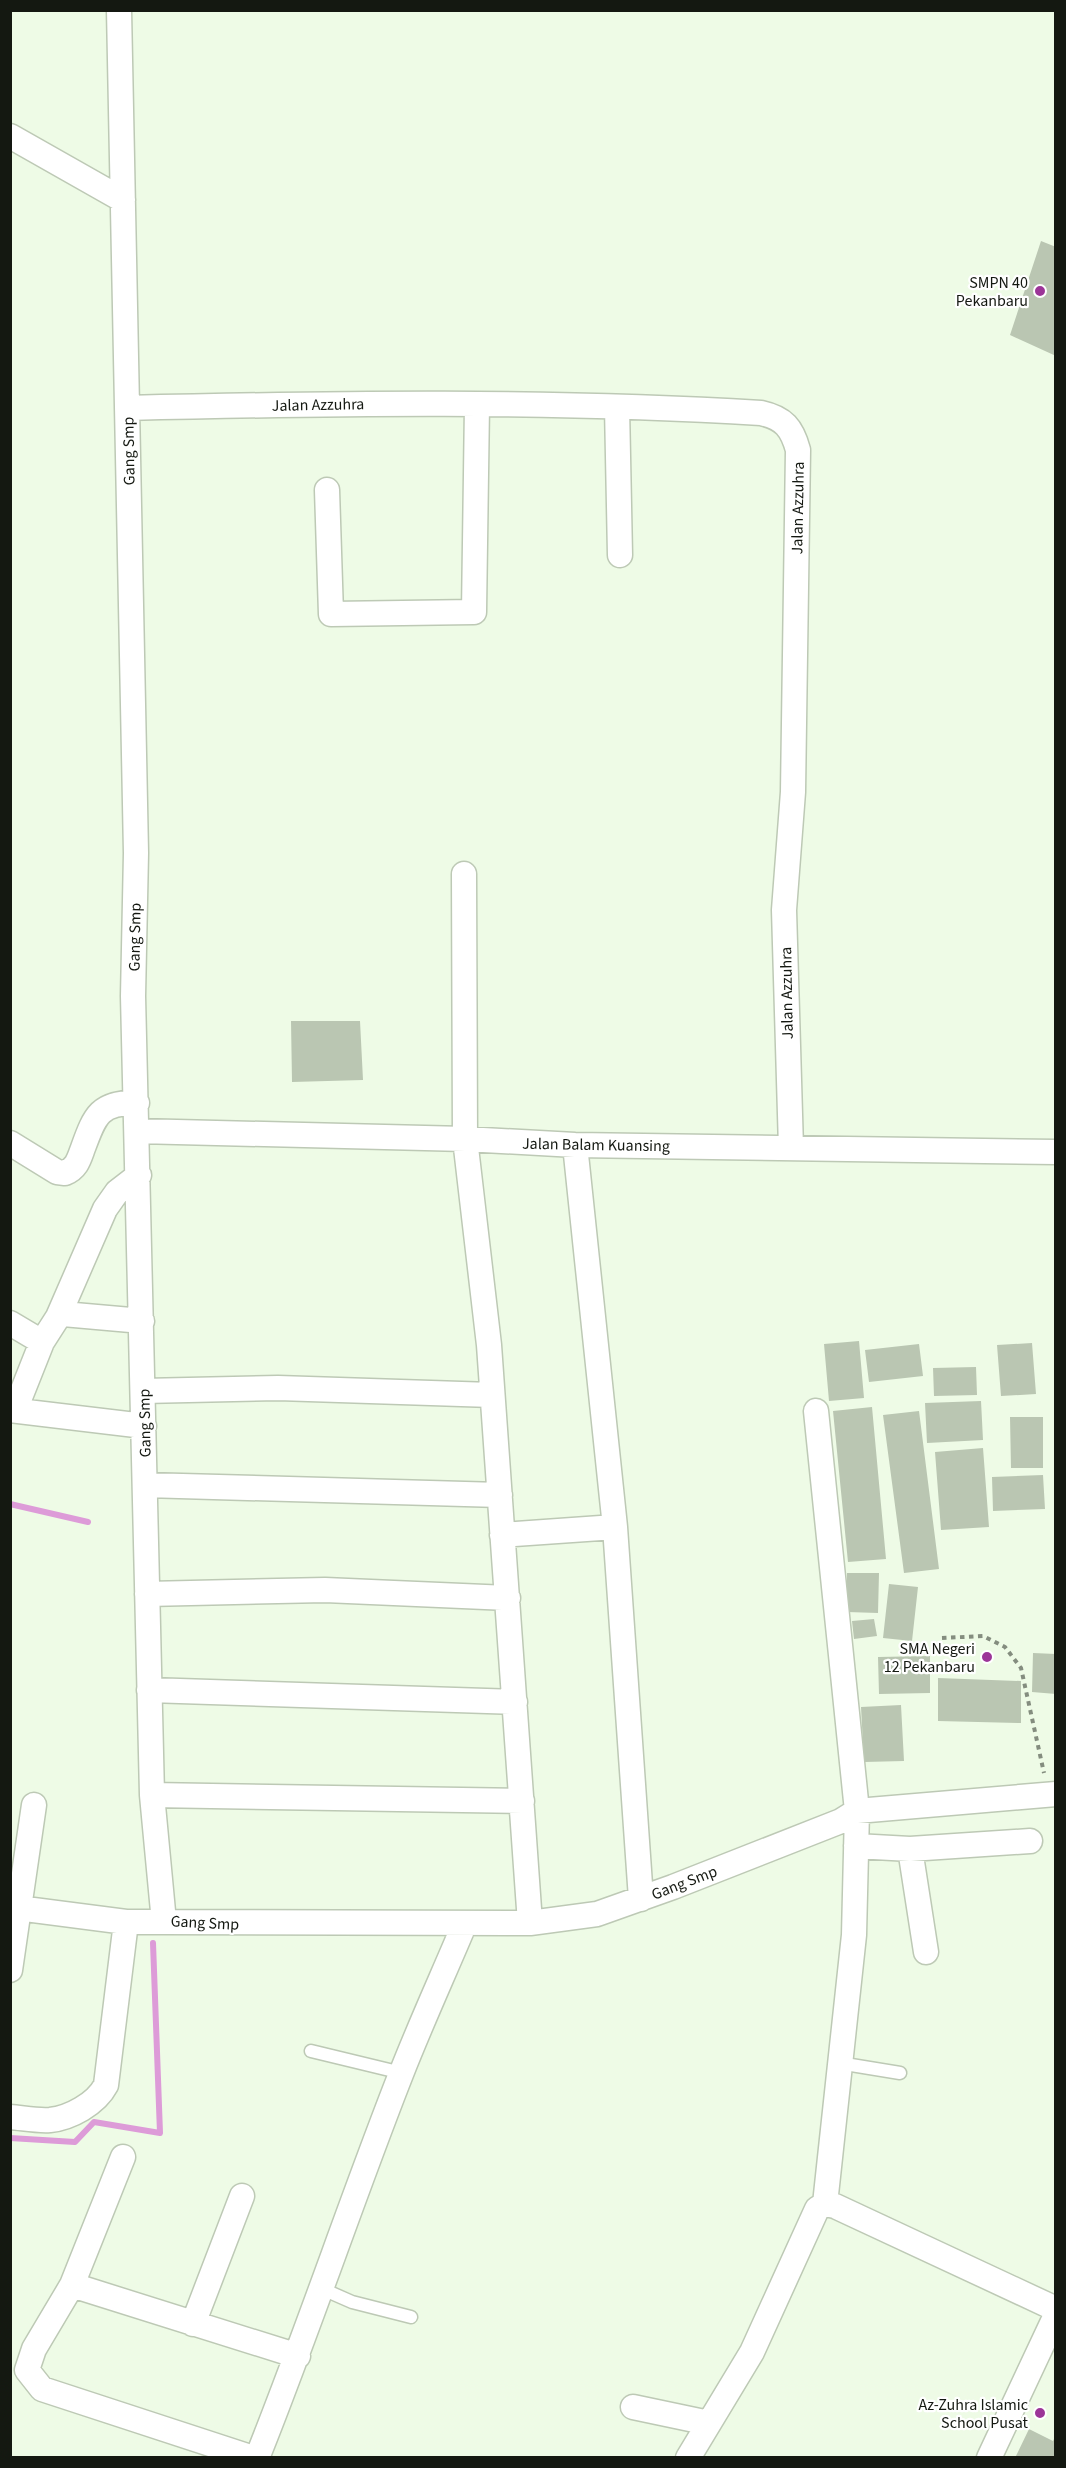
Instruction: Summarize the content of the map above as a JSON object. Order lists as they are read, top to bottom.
{
  "streets": {
    "street": ["Jalan Azzuhra", "Gang Smp", "Jalan Balam Kuansing"]
  },
  "crossings": [
    ["Jalan Azzuhra", "Gang Smp"],
    ["Jalan Azzuhra", "Jalan Balam Kuansing"],
    ["Gang Smp", "Jalan Balam Kuansing"]
  ],
  "places": ["SMPN 40 Pekanbaru", "SMA Negeri 12 Pekanbaru", "Az-Zuhra Islamic School Pusat"]
}
